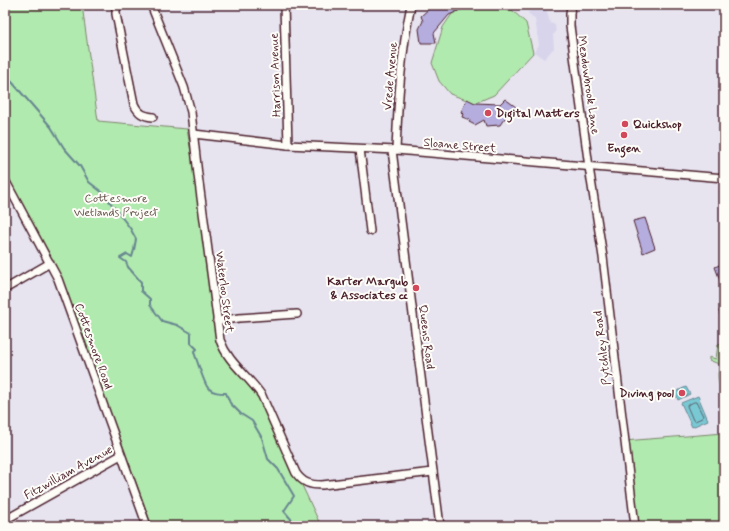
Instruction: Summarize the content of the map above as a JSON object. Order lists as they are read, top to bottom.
{
  "streets": {
    "street": [
      "Harrison Avenue",
      "Vrede Avenue",
      "Meadowbrook Lane",
      "Sloane Street",
      "Waterloo Street",
      "Queens Road",
      "Cottesmore Road",
      "Pytchley Road",
      "Fitzwilliam Avenue"
    ]
  },
  "crossings": [
    ["Harrison Avenue", "Sloane Street"],
    ["Vrede Avenue", "Sloane Street"],
    ["Vrede Avenue", "Queens Road"],
    ["Meadowbrook Lane", "Sloane Street"],
    ["Meadowbrook Lane", "Pytchley Road"],
    ["Sloane Street", "Waterloo Street"],
    ["Sloane Street", "Queens Road"],
    ["Sloane Street", "Pytchley Road"],
    ["Waterloo Street", "Queens Road"],
    ["Cottesmore Road", "Fitzwilliam Avenue"]
  ],
  "parks": ["Cottesmore Wetlands Project"],
  "places": [
    "Digital Matters",
    "Quickshop",
    "Engen",
    "Karter Margub & Associates cc",
    "Diving pool"
  ]
}
